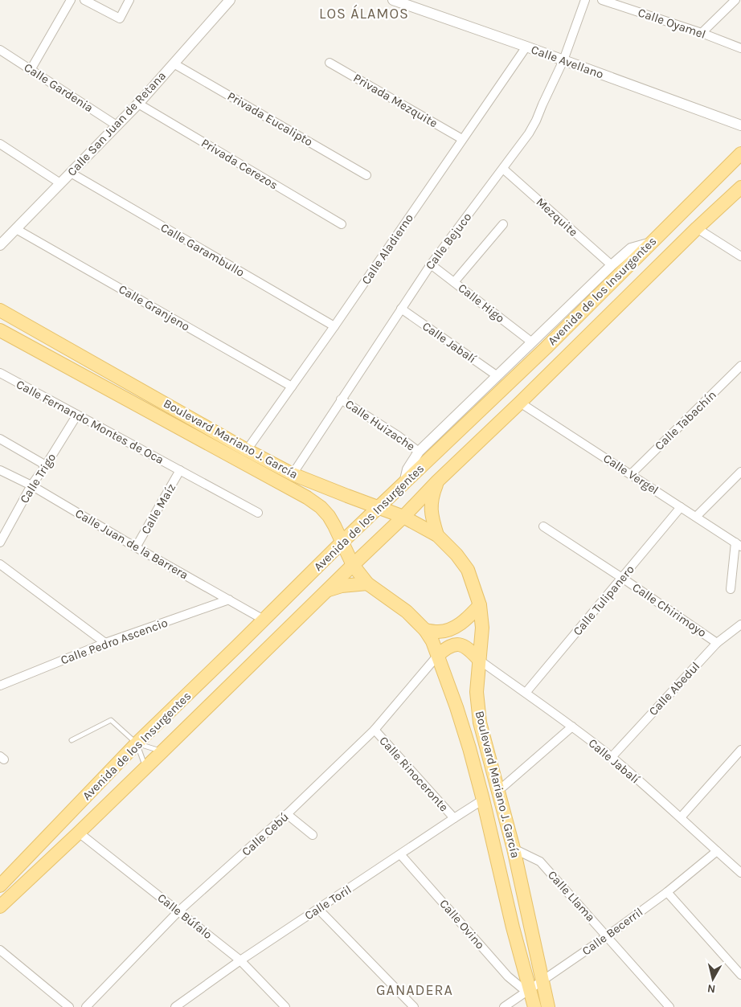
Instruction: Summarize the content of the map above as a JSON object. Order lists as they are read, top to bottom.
{
  "streets": {
    "main road": ["Avenida de los Insurgentes", "Boulevard Mariano J. García"],
    "street": [
      "Calle Oyamel",
      "Calle Avellano",
      "Calle Gardenia",
      "Privada Mezquite",
      "Privada Eucalipto",
      "Calle San Juan de Retana",
      "Privada Cerezos",
      "Mezquite",
      "Calle Bejuco",
      "Calle Aladierno",
      "Calle Garambullo",
      "Calle Higo",
      "Calle Granjeno",
      "Calle Jabalí",
      "Calle Tabachín",
      "Calle Fernando Montes de Oca",
      "Calle Huizache",
      "Calle Vergel",
      "Calle Trigo",
      "Calle Maíz",
      "Calle Juan de la Barrera",
      "Calle Tulipanero",
      "Calle Chirimoyo",
      "Calle Pedro Ascencio",
      "Calle Abedul",
      "Calle Rinoceronte",
      "Calle Cebú",
      "Calle Llama",
      "Calle Toril",
      "Calle Búfalo",
      "Calle Ovino",
      "Calle Becerril"
    ]
  },
  "crossings": [
    ["Calle Avellano", "Calle Bejuco"],
    ["Calle Avellano", "Calle Aladierno"],
    ["Calle Gardenia", "Calle San Juan de Retana"],
    ["Privada Mezquite", "Calle Aladierno"],
    ["Privada Eucalipto", "Calle San Juan de Retana"],
    ["Calle San Juan de Retana", "Privada Cerezos"],
    ["Calle San Juan de Retana", "Calle Garambullo"],
    ["Calle San Juan de Retana", "Calle Granjeno"],
    ["Mezquite", "Calle Bejuco"],
    ["Calle Bejuco", "Calle Higo"],
    ["Calle Bejuco", "Calle Jabalí"],
    ["Calle Bejuco", "Calle Huizache"],
    ["Calle Bejuco", "Boulevard Mariano J. García"],
    ["Calle Aladierno", "Calle Garambullo"],
    ["Calle Aladierno", "Calle Granjeno"],
    ["Calle Aladierno", "Boulevard Mariano J. García"],
    ["Avenida de los Insurgentes", "Boulevard Mariano J. García"],
    ["Avenida de los Insurgentes", "Calle Vergel"],
    ["Avenida de los Insurgentes", "Calle Juan de la Barrera"],
    ["Avenida de los Insurgentes", "Calle Búfalo"],
    ["Calle Jabalí", "Boulevard Mariano J. García"],
    ["Calle Jabalí", "Calle Tulipanero"],
    ["Calle Jabalí", "Calle Abedul"],
    ["Calle Jabalí", "Calle Becerril"],
    ["Calle Tabachín", "Calle Vergel"],
    ["Calle Fernando Montes de Oca", "Calle Trigo"],
    ["Calle Fernando Montes de Oca", "Calle Maíz"],
    ["Boulevard Mariano J. García", "Calle Cebú"],
    ["Boulevard Mariano J. García", "Calle Llama"],
    ["Boulevard Mariano J. García", "Calle Toril"],
    ["Boulevard Mariano J. García", "Calle Ovino"],
    ["Boulevard Mariano J. García", "Calle Becerril"],
    ["Calle Vergel", "Calle Tulipanero"],
    ["Calle Trigo", "Calle Juan de la Barrera"],
    ["Calle Maíz", "Calle Juan de la Barrera"],
    ["Calle Juan de la Barrera", "Calle Pedro Ascencio"],
    ["Calle Tulipanero", "Calle Chirimoyo"],
    ["Calle Chirimoyo", "Calle Abedul"],
    ["Calle Rinoceronte", "Calle Cebú"],
    ["Calle Rinoceronte", "Calle Toril"],
    ["Calle Cebú", "Calle Búfalo"],
    ["Calle Llama", "Calle Becerril"],
    ["Calle Toril", "Calle Búfalo"],
    ["Calle Toril", "Calle Ovino"],
    ["Calle Ovino", "Calle Becerril"]
  ],
  "districts": ["LOS ÁLAMOS", "GANADERA"],
  "north": "bottom"
}
